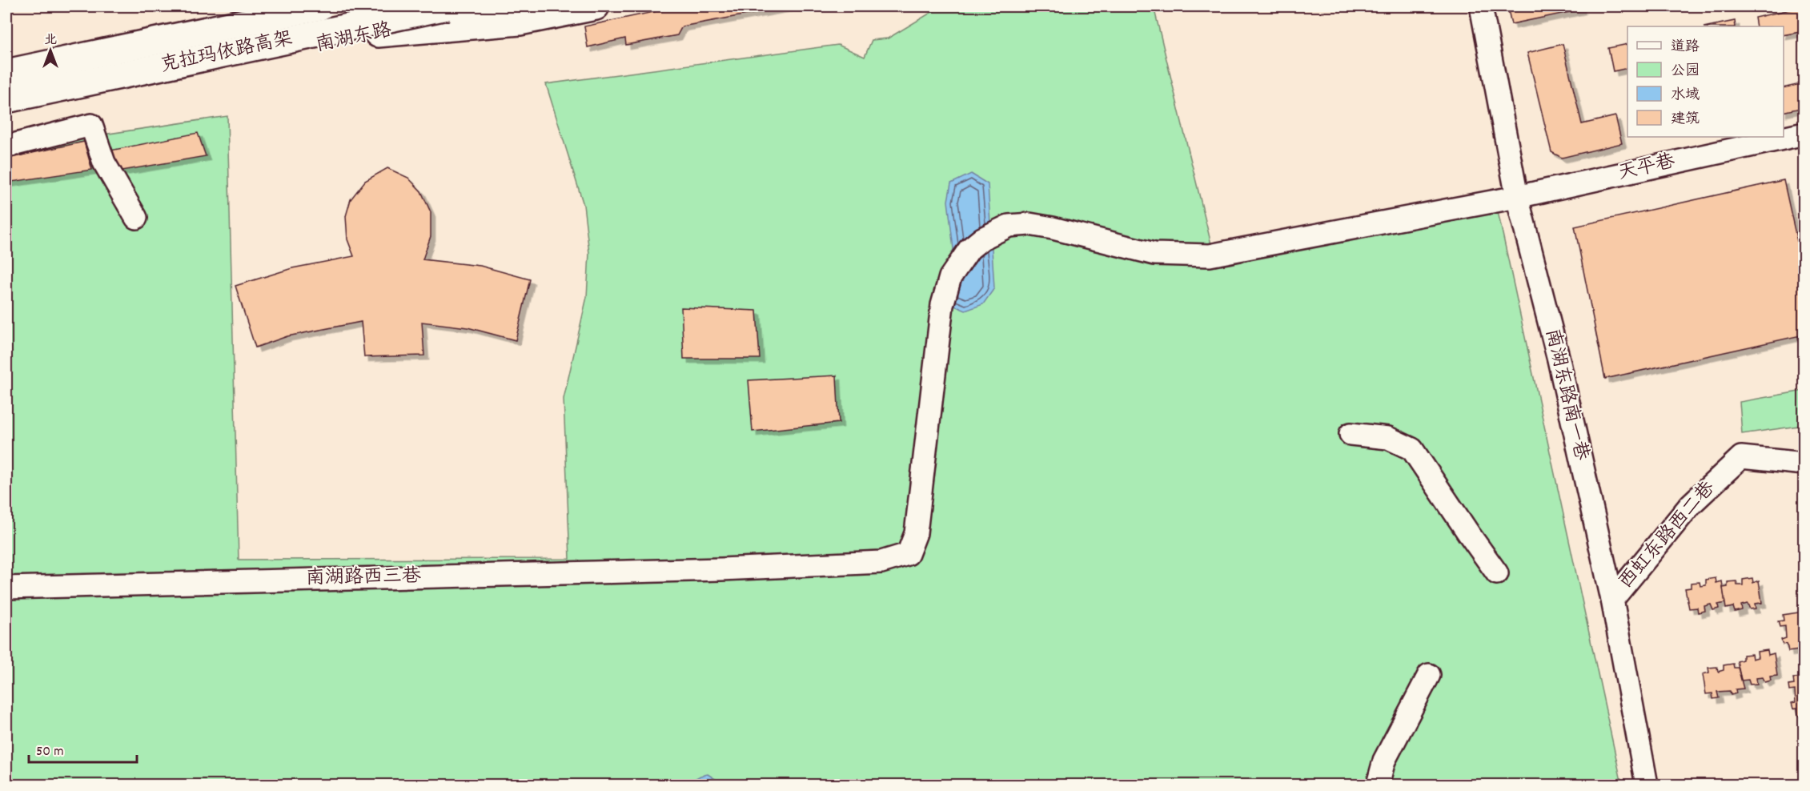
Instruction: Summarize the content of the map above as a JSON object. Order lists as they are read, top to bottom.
{
  "streets": {
    "main road": ["南湖东路", "克拉玛依路高架"],
    "street": [
      "天平巷",
      "南湖东路南一巷",
      "西虹东路西二巷",
      "南湖路西三巷"
    ]
  },
  "crossings": [
    ["天平巷", "南湖东路南一巷"],
    ["天平巷", "南湖路西三巷"],
    ["南湖东路南一巷", "西虹东路西二巷"]
  ],
  "legend": [
    "道路",
    "公园",
    "水域",
    "建筑"
  ],
  "scale_bar": "50 m",
  "north": "top"
}
